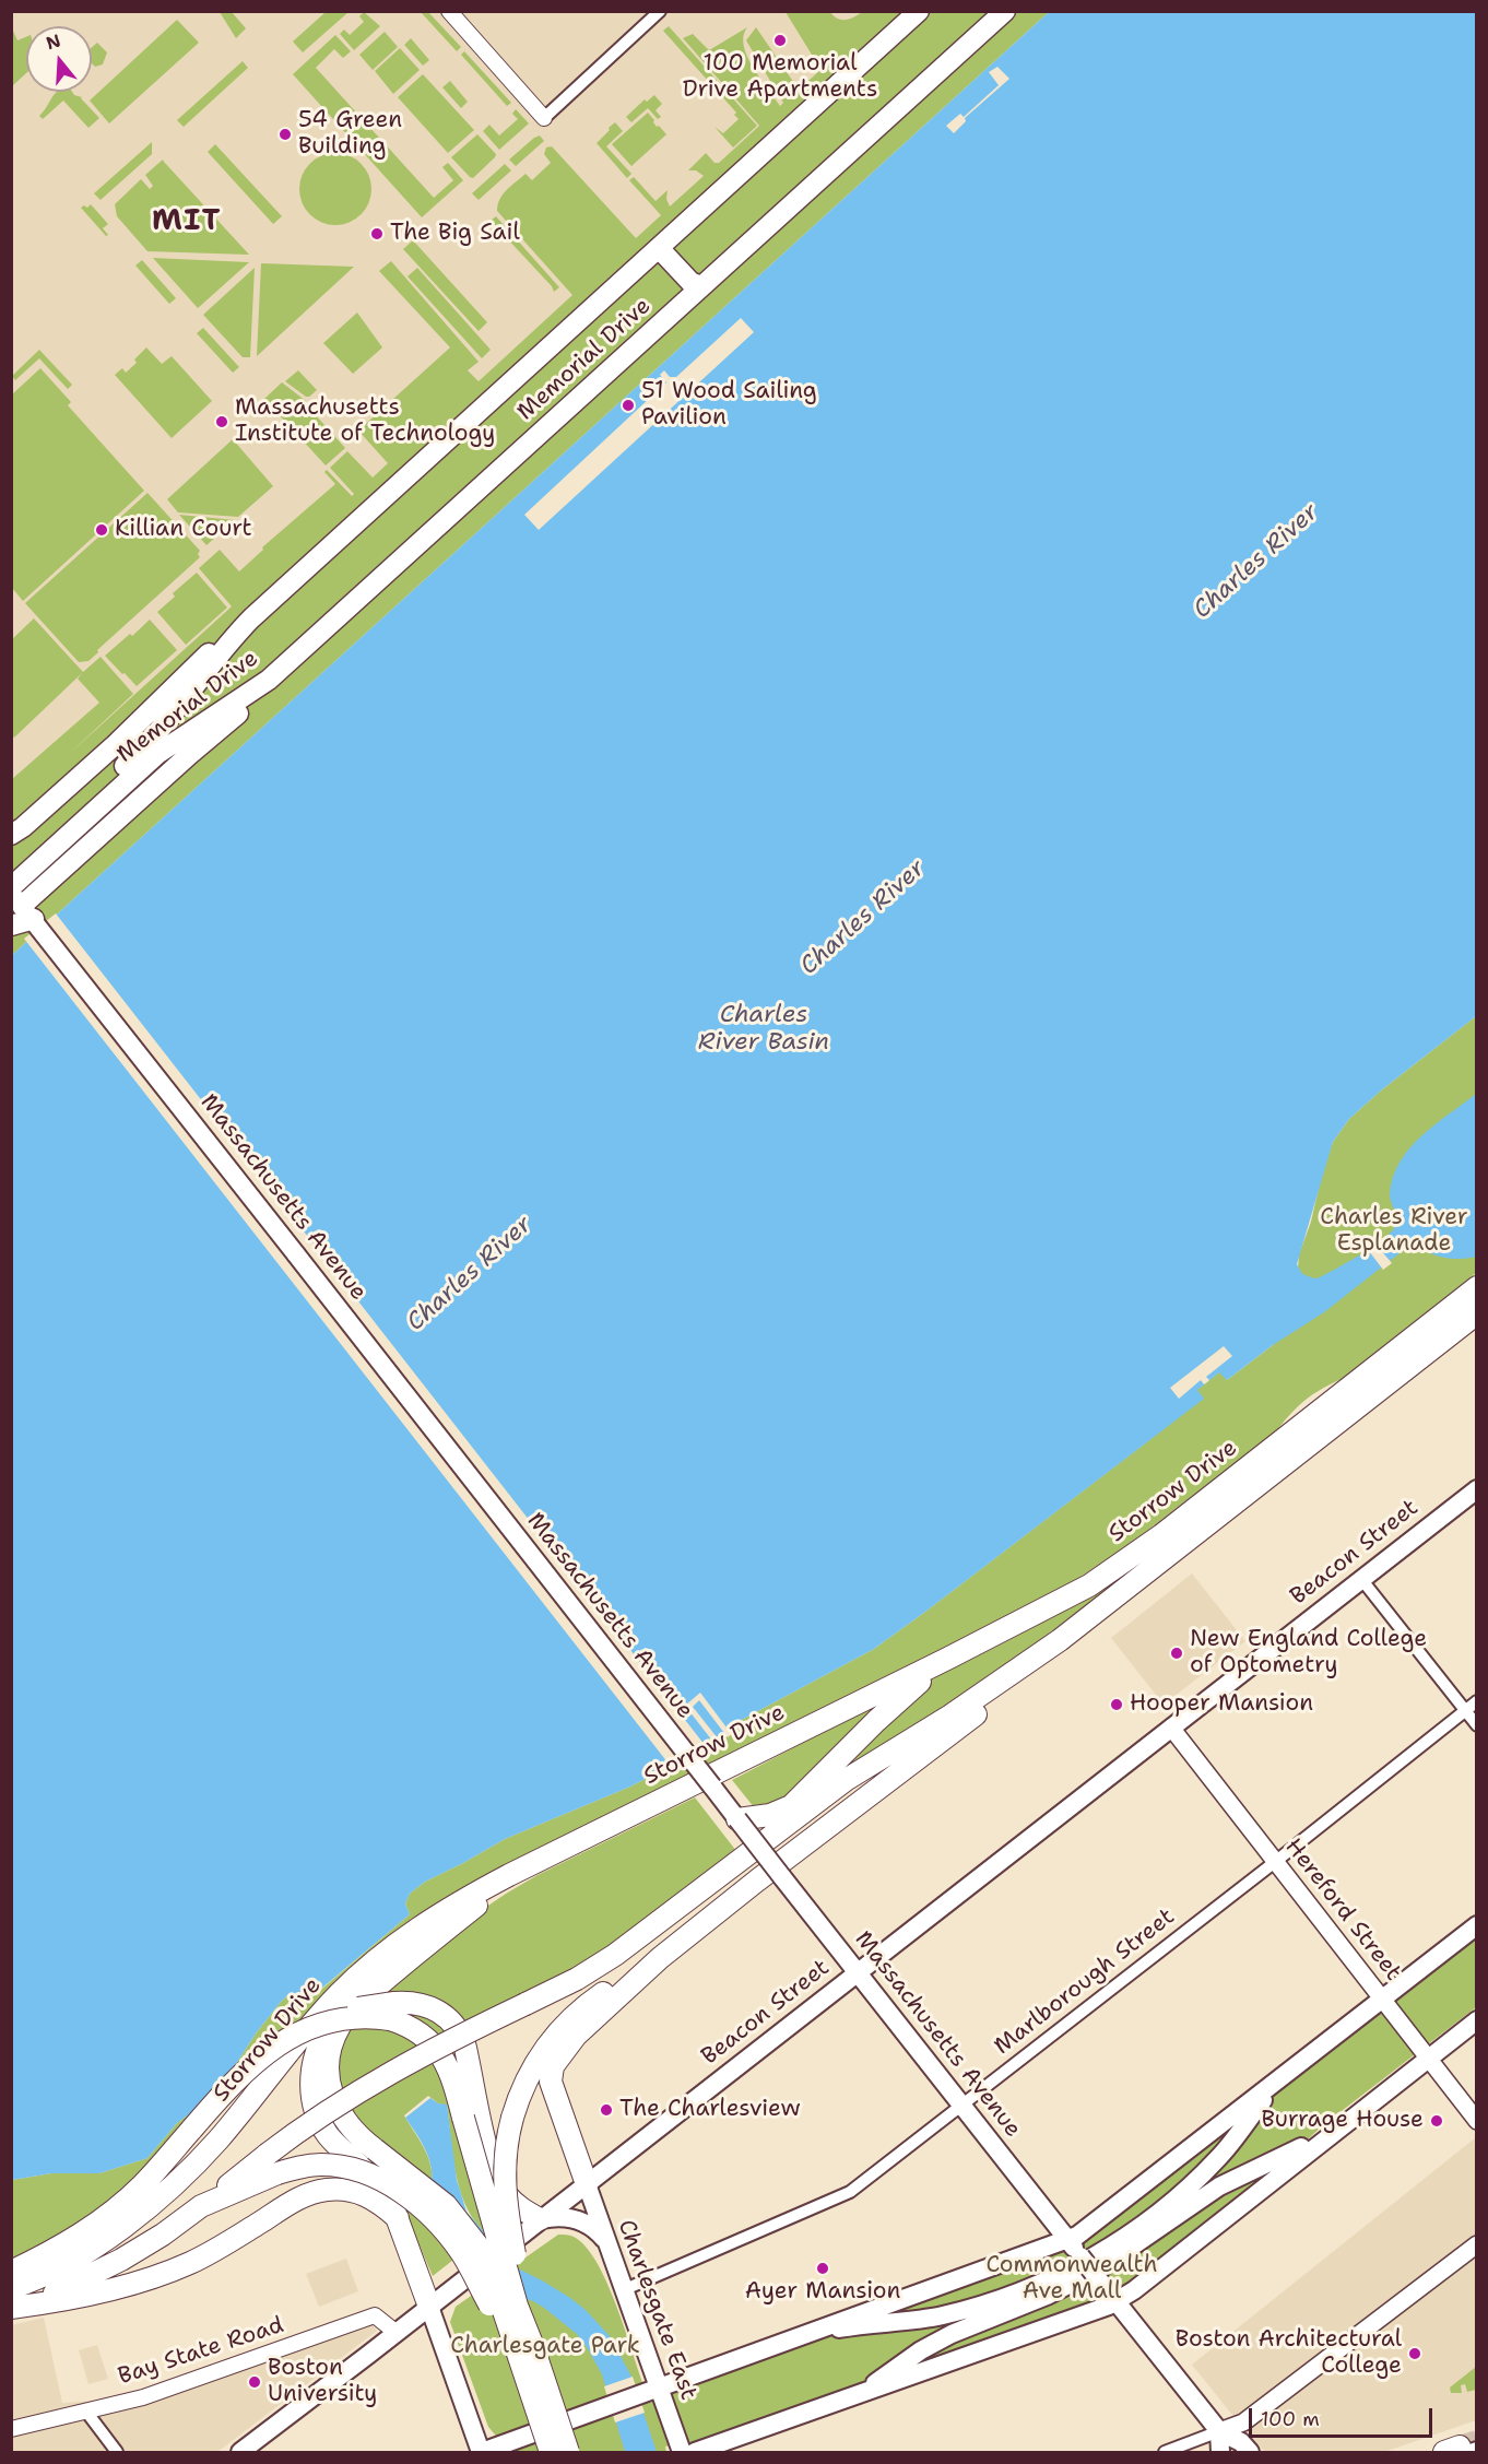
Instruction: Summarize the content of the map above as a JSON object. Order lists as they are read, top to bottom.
{
  "streets": {
    "highway": ["Memorial Drive", "Storrow Drive"],
    "main road": [
      "Massachusetts Avenue",
      "Beacon Street",
      "Hereford Street",
      "Charlesgate East"
    ],
    "street": ["Marlborough Street", "Bay State Road"]
  },
  "crossings": [
    ["Memorial Drive", "Massachusetts Avenue"],
    ["Massachusetts Avenue", "Beacon Street"],
    ["Massachusetts Avenue", "Marlborough Street"],
    ["Beacon Street", "Hereford Street"],
    ["Beacon Street", "Charlesgate East"],
    ["Beacon Street", "Bay State Road"],
    ["Hereford Street", "Marlborough Street"],
    ["Marlborough Street", "Charlesgate East"]
  ],
  "districts": ["MIT"],
  "water": ["Charles River", "Charles River Basin"],
  "parks": ["Charles River Esplanade", "Commonwealth Ave Mall", "Charlesgate Park"],
  "places": [
    "100 Memorial Drive Apartments",
    "54 Green Building",
    "The Big Sail",
    "51 Wood Sailing Pavilion",
    "Massachusetts Institute of Technology",
    "Killian Court",
    "New England College of Optometry",
    "Hooper Mansion",
    "The Charlesview",
    "Burrage House",
    "Ayer Mansion",
    "Boston Architectural College",
    "Boston University"
  ],
  "scale_bar": "100 m",
  "north": "top"
}
